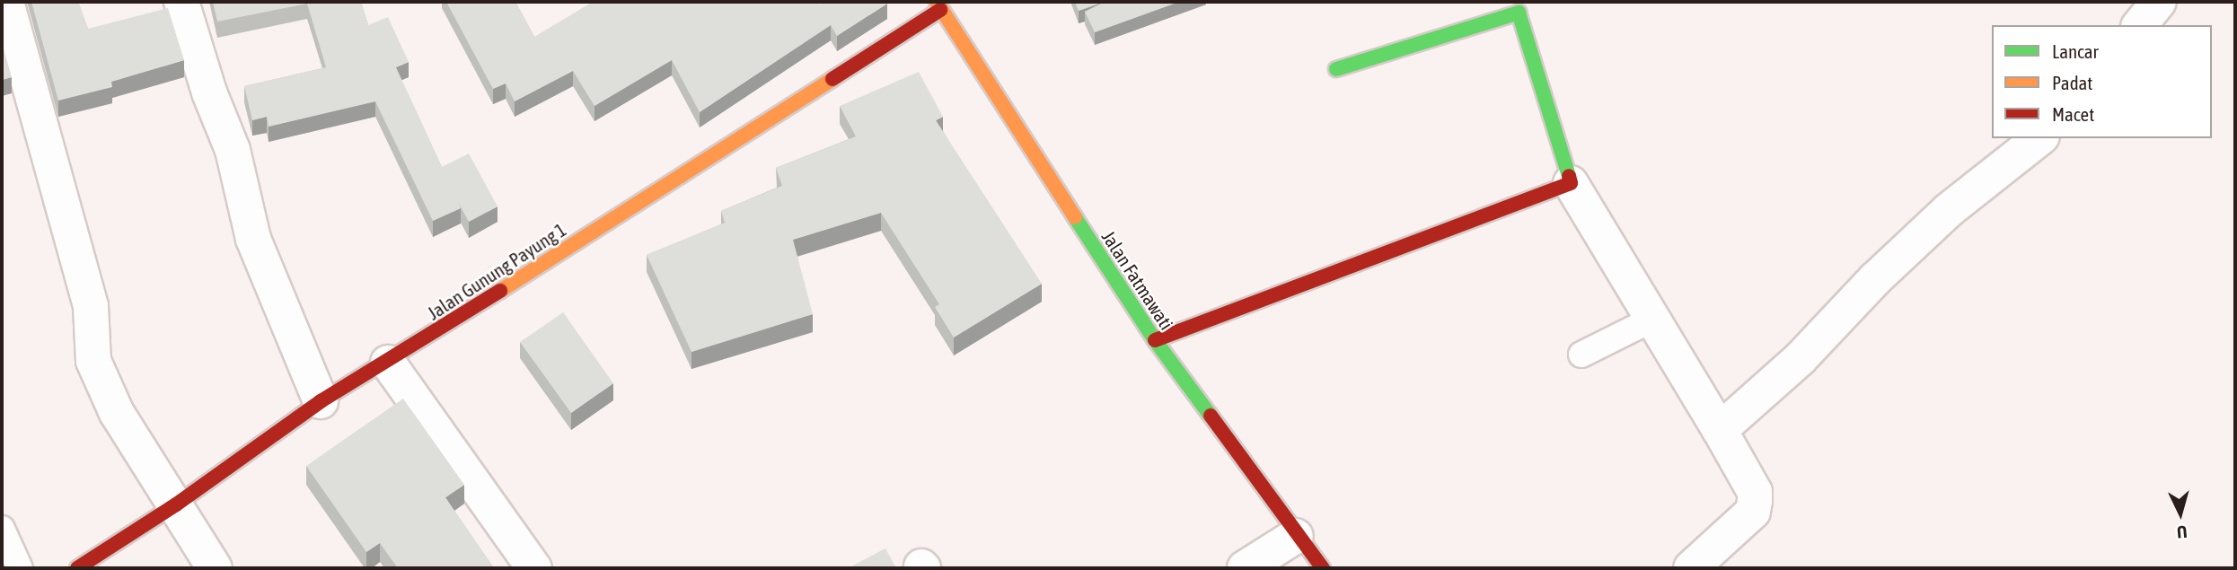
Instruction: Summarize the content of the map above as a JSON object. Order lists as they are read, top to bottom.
{
  "streets": {
    "street": ["Jalan Gunung Payung 1", "Jalan Fatmawati"]
  },
  "crossings": [
    ["Jalan Gunung Payung 1", "Jalan Fatmawati"]
  ],
  "legend": ["Lancar", "Padat", "Macet"],
  "north": "bottom"
}
